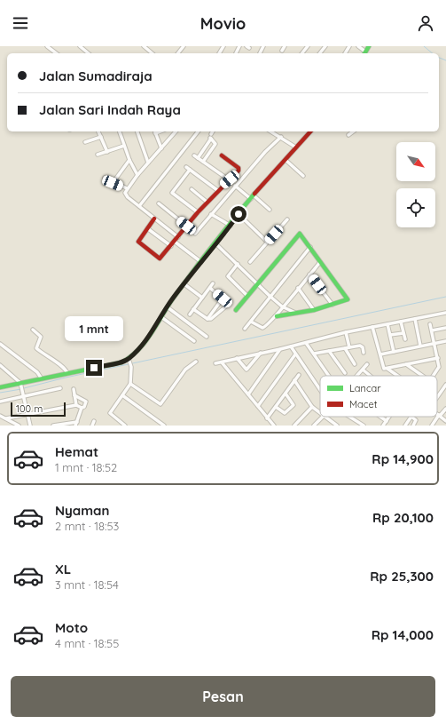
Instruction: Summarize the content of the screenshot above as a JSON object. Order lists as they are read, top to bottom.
{
  "legend": ["Lancar", "Macet"],
  "scale_bar": "100 m",
  "north": "bottom right",
  "page": {
    "header": "Movio",
    "banner": ["Jalan Sumadiraja", "Jalan Sari Indah Raya"],
    "bubble": "1 mnt",
    "scale": "100 m",
    "list": [
      {
        "name": "Hemat",
        "note": "1 mnt · 18:52",
        "value": "Rp 14,900"
      },
      {
        "name": "Nyaman",
        "note": "2 mnt · 18:53",
        "value": "Rp 20,100"
      },
      {
        "name": "XL",
        "note": "3 mnt · 18:54",
        "value": "Rp 25,300"
      },
      {
        "name": "Moto",
        "note": "4 mnt · 18:55",
        "value": "Rp 14,000"
      }
    ],
    "buttons": "Pesan"
  }
}
